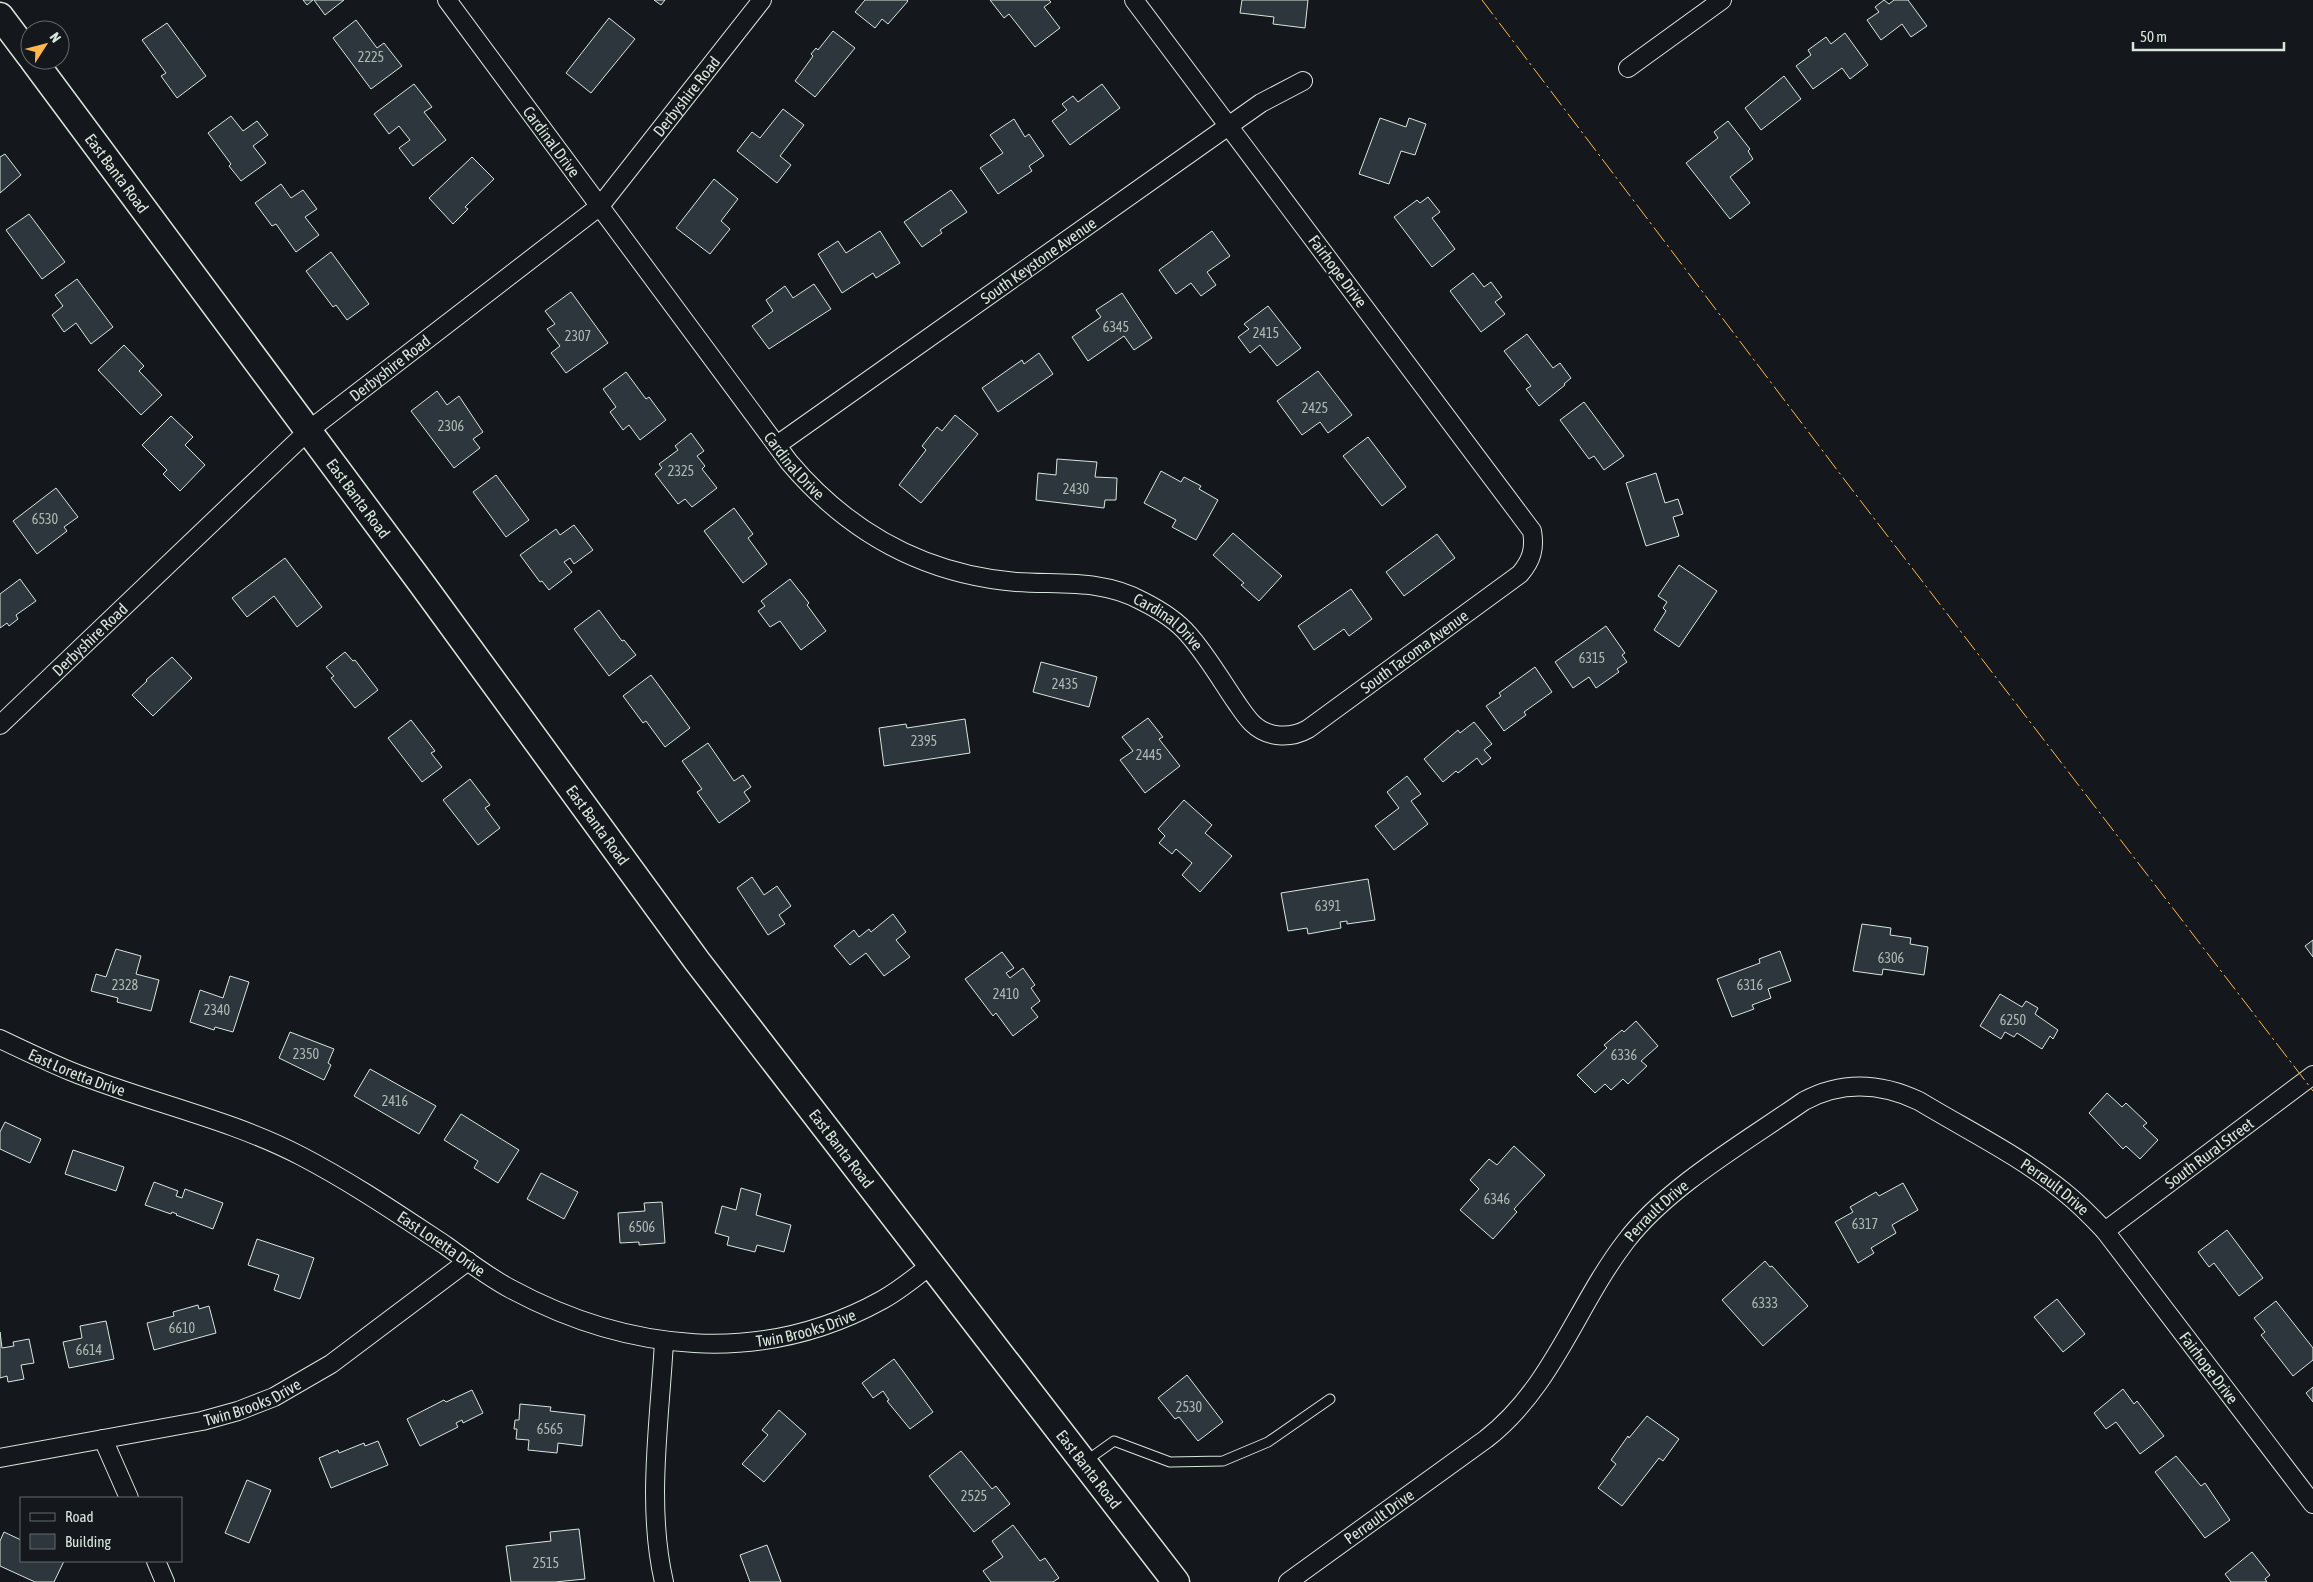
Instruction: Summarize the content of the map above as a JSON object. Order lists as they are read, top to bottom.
{
  "streets": {
    "street": [
      "Derbyshire Road",
      "Cardinal Drive",
      "East Banta Road",
      "South Keystone Avenue",
      "Fairhope Drive",
      "South Tacoma Avenue",
      "East Loretta Drive",
      "South Rural Street",
      "Perrault Drive",
      "Twin Brooks Drive"
    ]
  },
  "crossings": [
    ["Derbyshire Road", "Cardinal Drive"],
    ["Derbyshire Road", "East Banta Road"],
    ["Cardinal Drive", "South Keystone Avenue"],
    ["Cardinal Drive", "South Tacoma Avenue"],
    ["East Banta Road", "Twin Brooks Drive"],
    ["South Keystone Avenue", "Fairhope Drive"],
    ["Fairhope Drive", "South Tacoma Avenue"],
    ["Fairhope Drive", "South Rural Street"],
    ["Fairhope Drive", "Perrault Drive"],
    ["East Loretta Drive", "Twin Brooks Drive"],
    ["South Rural Street", "Perrault Drive"]
  ],
  "house_numbers": [
    "2225",
    "6345",
    "2415",
    "2307",
    "2425",
    "2306",
    "2325",
    "2430",
    "6530",
    "6315",
    "2435",
    "2395",
    "2445",
    "6391",
    "6306",
    "2328",
    "6316",
    "2410",
    "2340",
    "6250",
    "2350",
    "6336",
    "2416",
    "6346",
    "6317",
    "6506",
    "6333",
    "6610",
    "6614",
    "2530",
    "6565",
    "2525",
    "2515"
  ],
  "legend": ["Road", "Building"],
  "scale_bar": "50 m",
  "north": "top right"
}
